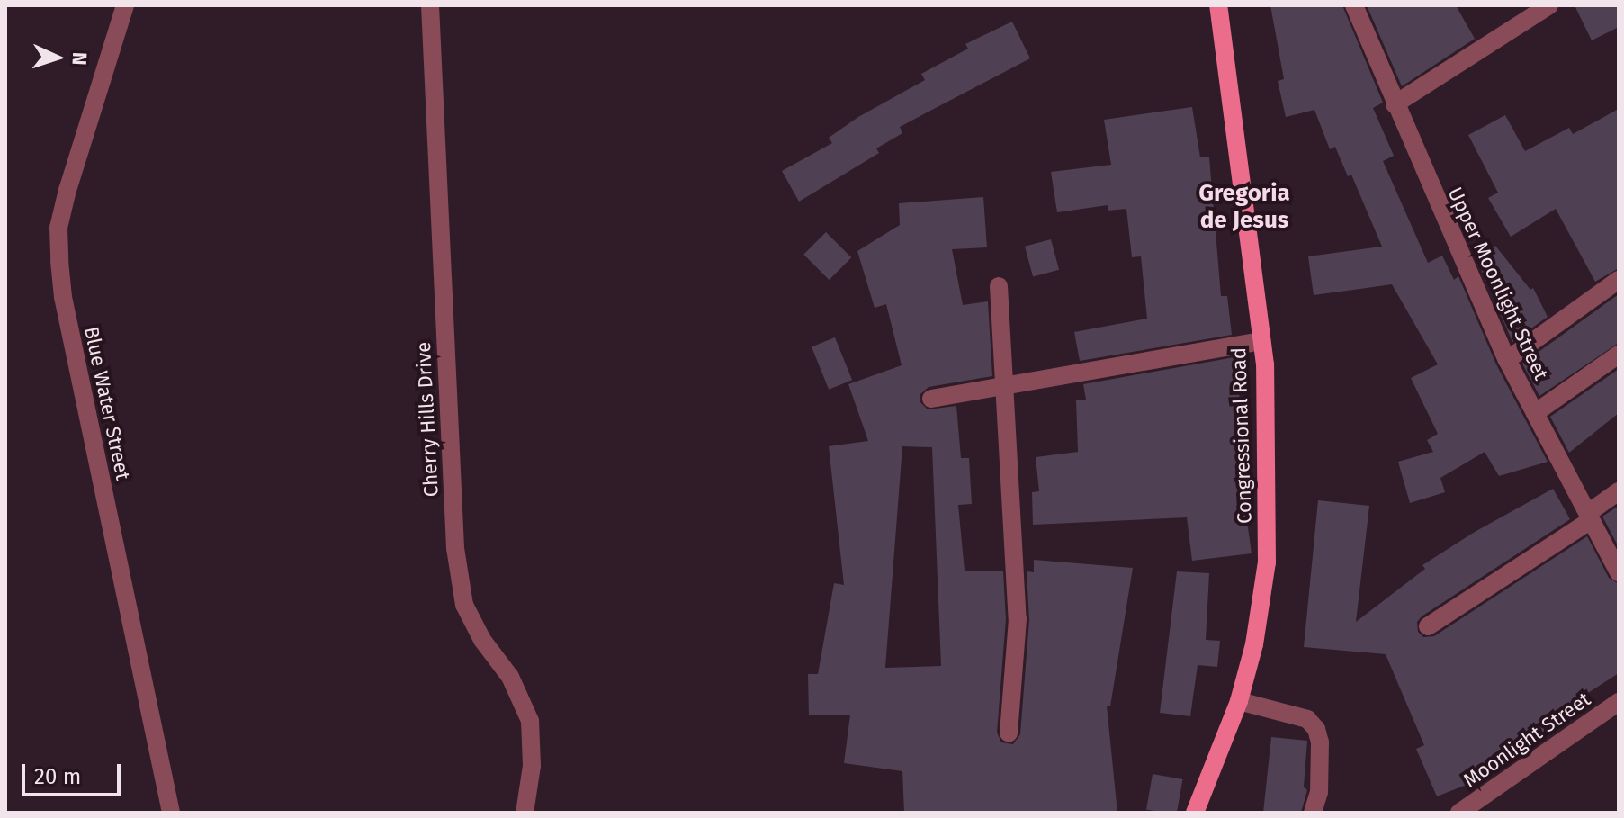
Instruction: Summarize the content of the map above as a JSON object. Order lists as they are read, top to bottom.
{
  "streets": {
    "main road": ["Congressional Road"],
    "street": [
      "Upper Moonlight Street",
      "Blue Water Street",
      "Cherry Hills Drive",
      "Moonlight Street"
    ]
  },
  "districts": ["Gregoria de Jesus"],
  "scale_bar": "20 m",
  "north": "right"
}
